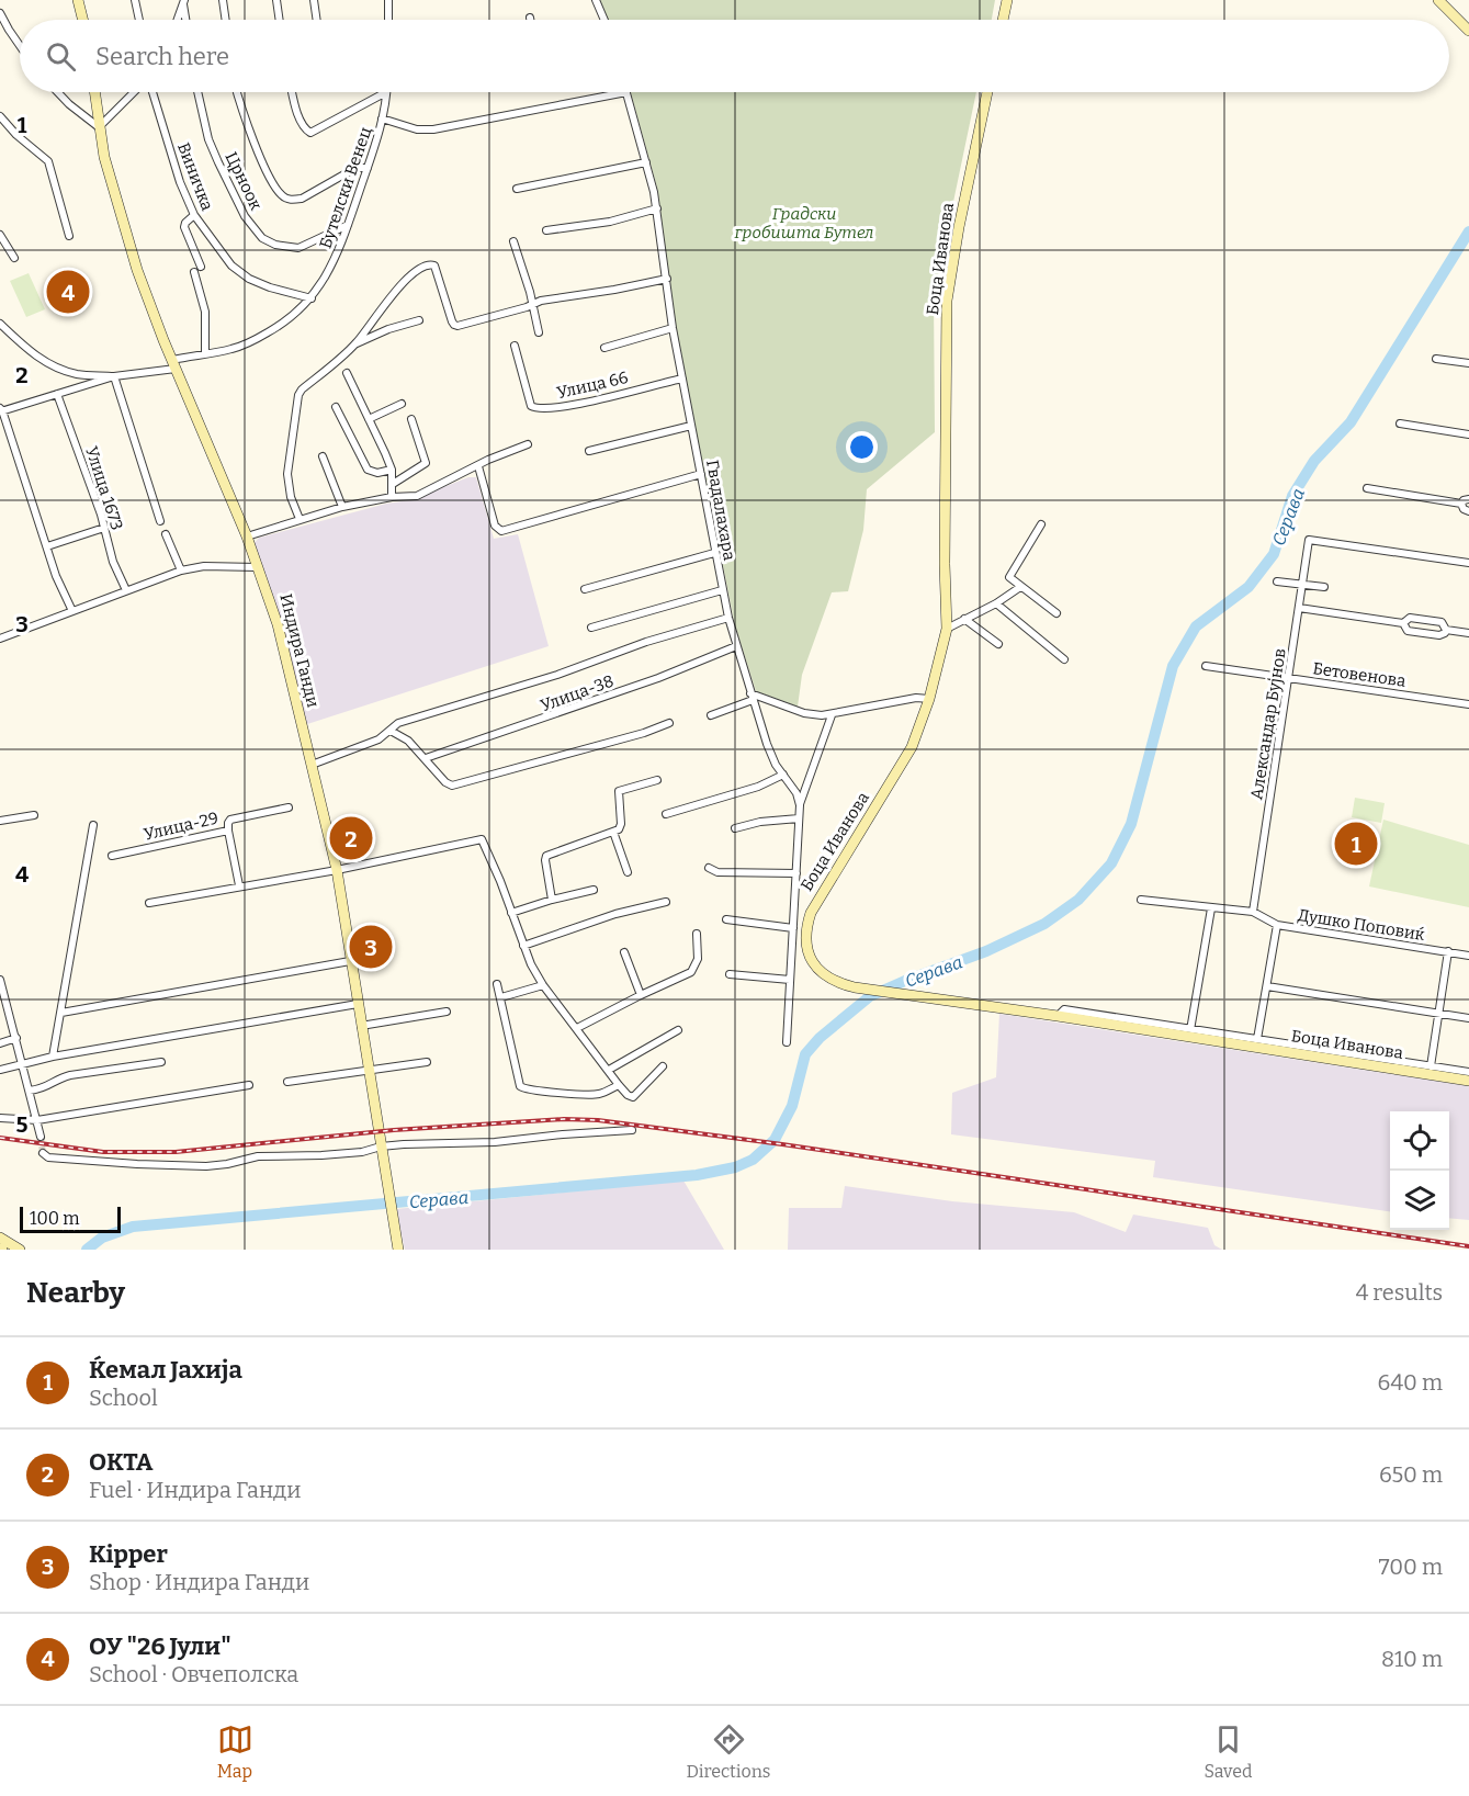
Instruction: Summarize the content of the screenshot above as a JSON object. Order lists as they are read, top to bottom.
{
  "streets": {
    "street": [
      "Виничка",
      "Црноок",
      "Бутелски Венец",
      "Боца Иванова",
      "Улица 66",
      "Улица 1673",
      "Гвадалахара",
      "Индира Ганди",
      "Бетовенова",
      "Улица-38",
      "Александар Бујнов",
      "Улица-29",
      "Душко Поповиќ"
    ]
  },
  "crossings": [
    ["Виничка", "Бутелски Венец"],
    ["Црноок", "Бутелски Венец"],
    ["Бутелски Венец", "Улица 1673"],
    ["Бутелски Венец", "Индира Ганди"],
    ["Улица 66", "Гвадалахара"],
    ["Гвадалахара", "Улица-38"],
    ["Бетовенова", "Александар Бујнов"],
    ["Александар Бујнов", "Душко Поповиќ"]
  ],
  "water": ["Серава"],
  "parks": ["Градски гробишта Бутел"],
  "scale_bar": "100 m",
  "page": {
    "search": "Search here",
    "pins": [
      "4",
      "2",
      "1",
      "3"
    ],
    "scale": "100 m",
    "heading": ["Nearby", "4 results"],
    "list": [
      {
        "mark": "1",
        "name": "Ќемал Јахија",
        "note": "School",
        "value": "640 m"
      },
      {
        "mark": "2",
        "name": "ОКТА",
        "note": "Fuel · Индира Ганди",
        "value": "650 m"
      },
      {
        "mark": "3",
        "name": "Kipper",
        "note": "Shop · Индира Ганди",
        "value": "700 m"
      },
      {
        "mark": "4",
        "name": "ОУ \"26 Јули\"",
        "note": "School · Овчеполска",
        "value": "810 m"
      }
    ],
    "nav": ["Map", "Directions", "Saved"]
  },
  "grid": {
    "rows": [
      "1",
      "2",
      "3",
      "4",
      "5"
    ]
  }
}
